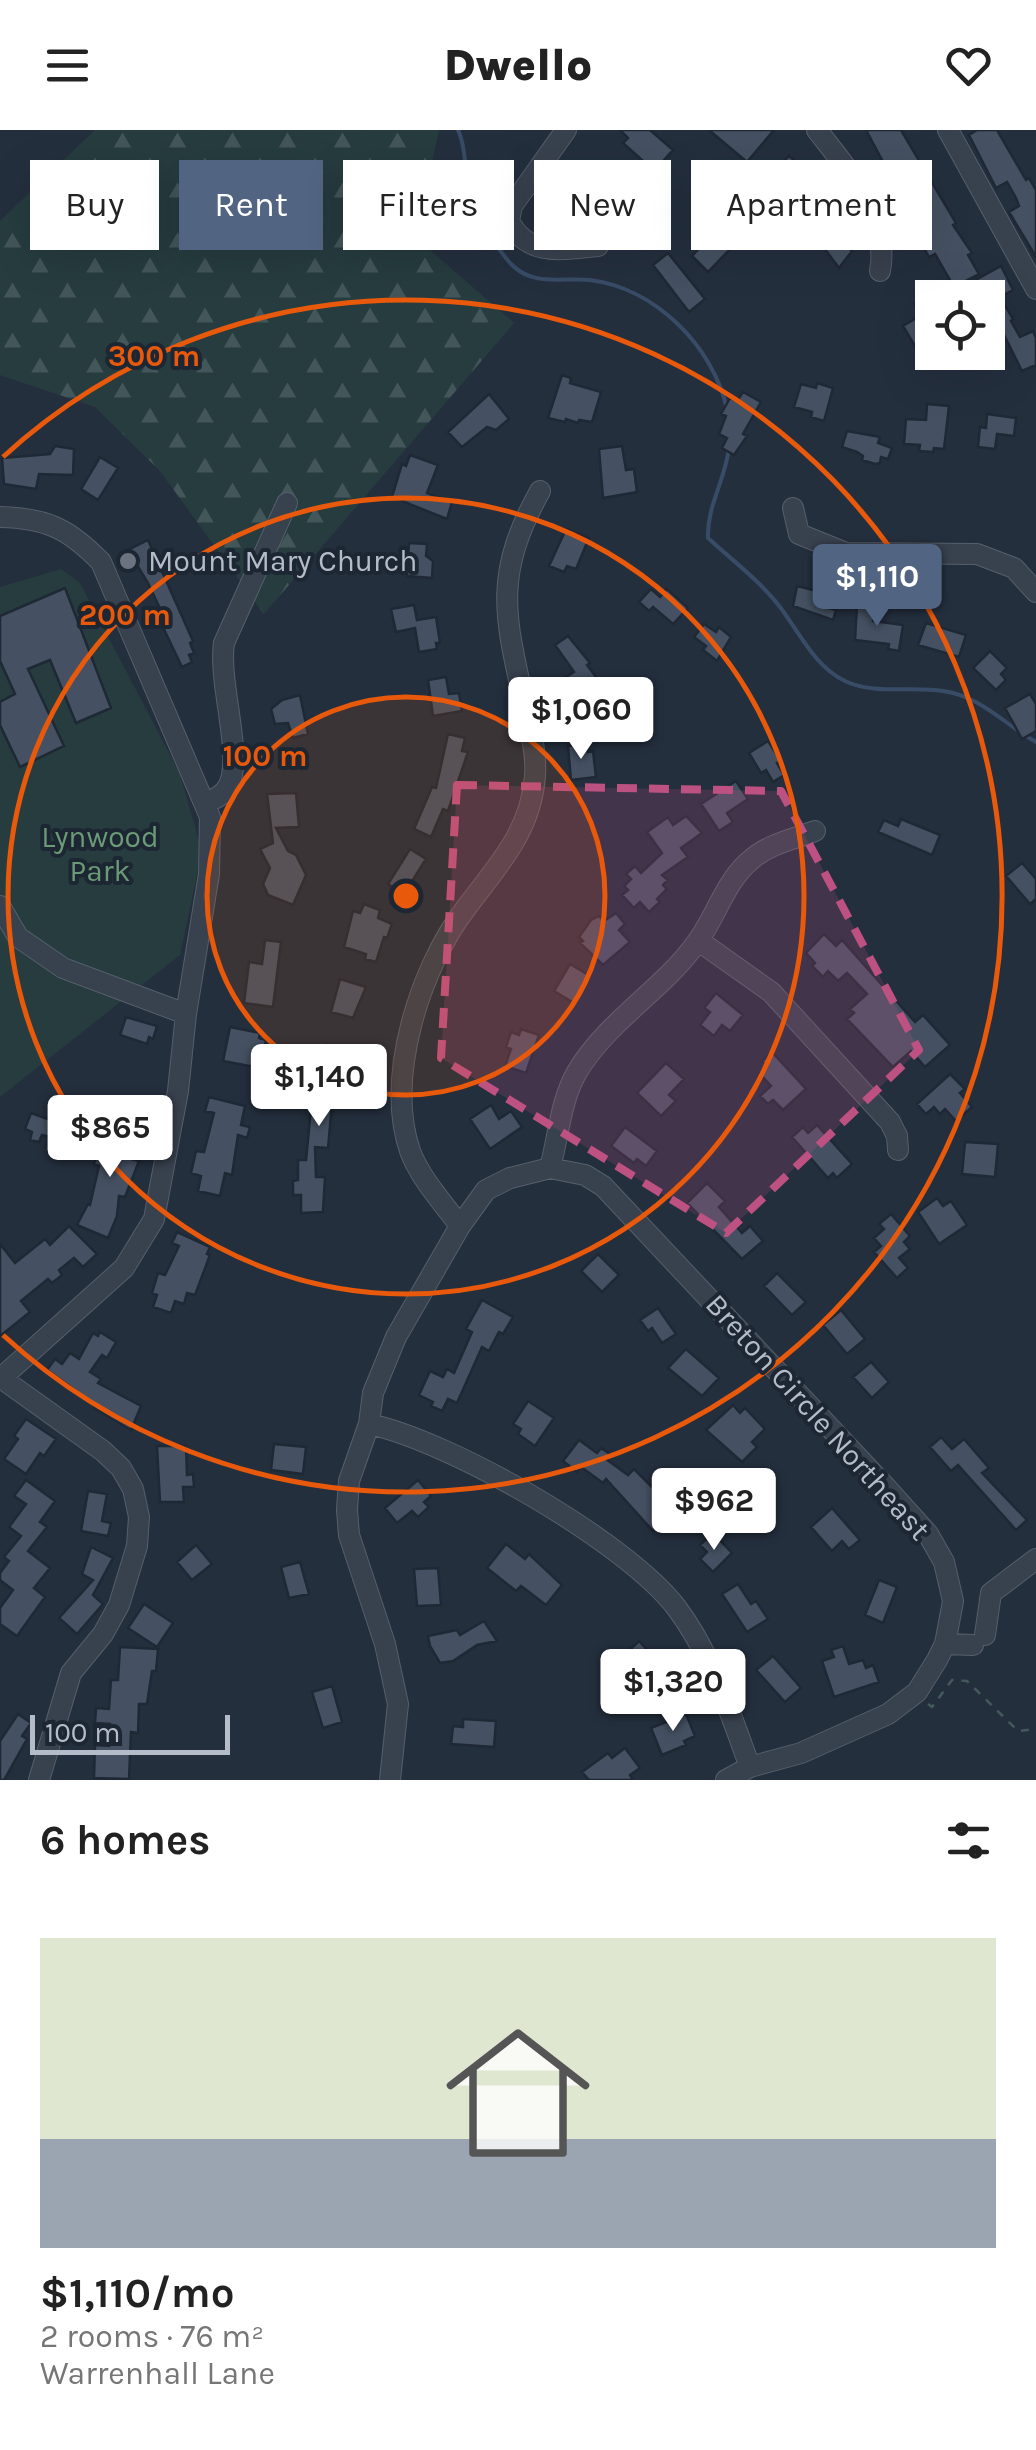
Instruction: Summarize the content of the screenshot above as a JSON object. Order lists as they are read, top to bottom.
{
  "streets": {
    "street": ["Breton Circle Northeast"]
  },
  "parks": ["Lynwood Park"],
  "places": ["Mount Mary Church"],
  "scale_bar": "100 m",
  "page": {
    "header": "Dwello",
    "chip": [
      "Buy",
      "Rent",
      "Filters",
      "New",
      "Apartment"
    ],
    "price": [
      "$1,110",
      "$1,060",
      "$1,140",
      "$865",
      "$962",
      "$1,320"
    ],
    "scale": "100 m",
    "heading": "6 homes",
    "list": [
      {
        "name": "$1,110/mo",
        "note": "2 rooms · 76 m² · Warrenhall Lane"
      }
    ]
  },
  "rings": ["300 m", "200 m", "100 m"]
}
